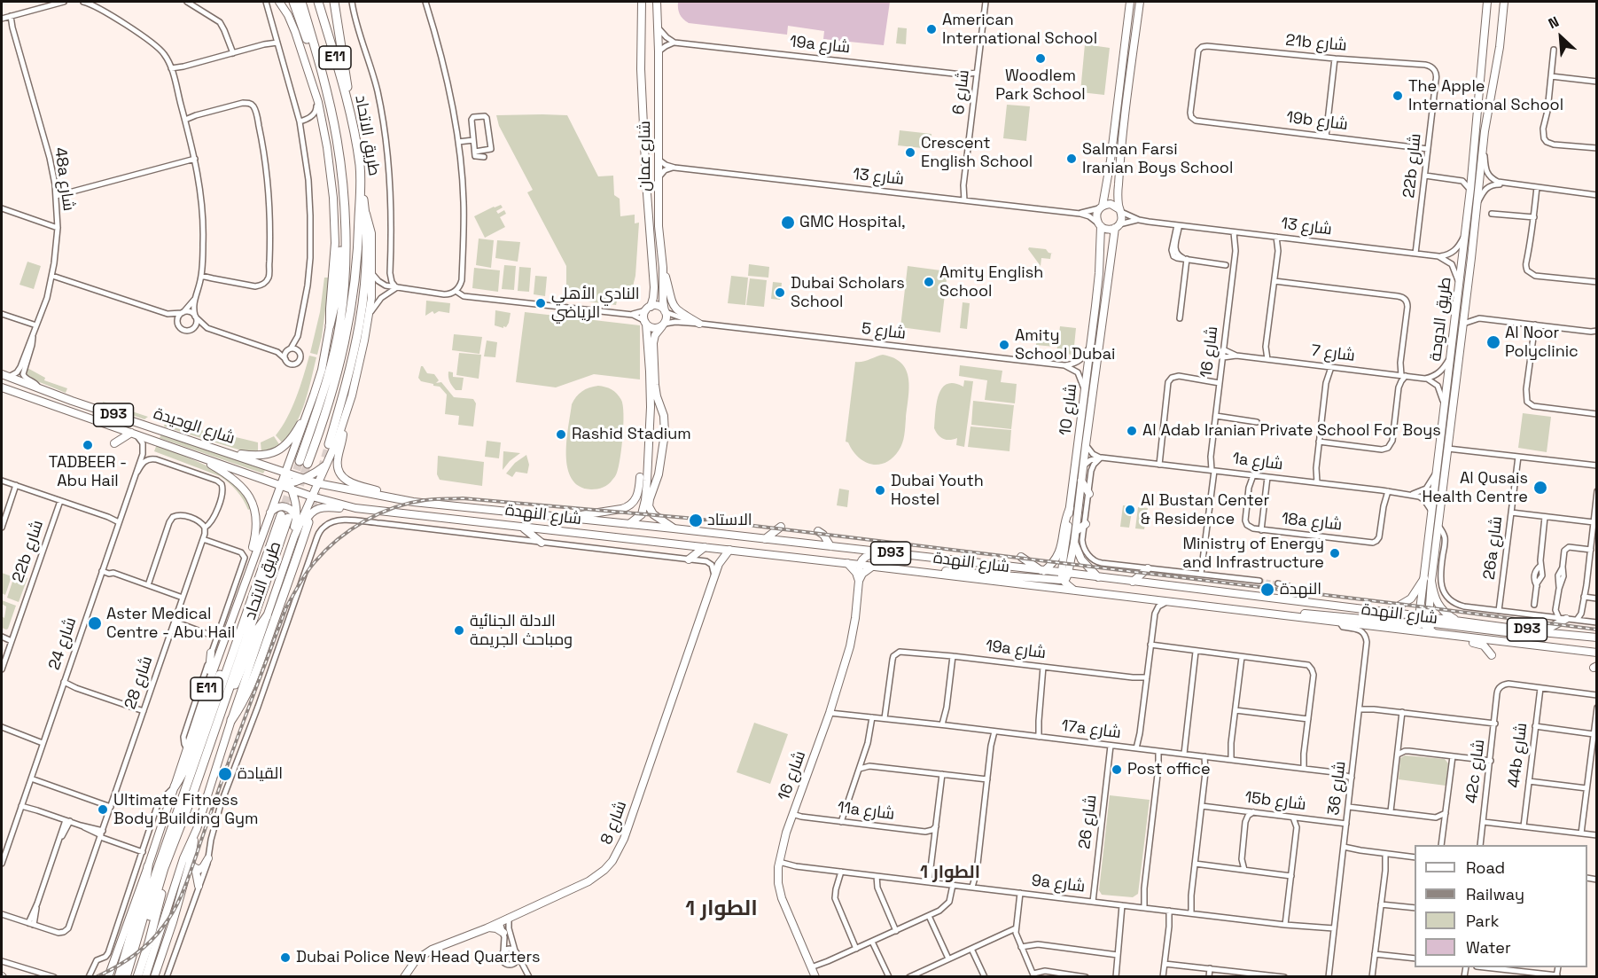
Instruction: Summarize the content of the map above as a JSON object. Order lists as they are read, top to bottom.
{
  "streets": {
    "highway": ["E11", "طريق الاتحاد"],
    "main road": ["D93", "شارع الوحيدة", "شارع النهدة"],
    "street": [
      "21b شارع",
      "19a شارع",
      "شارع 6",
      "19b شارع",
      "شارع عمان",
      "22b شارع",
      "شارع 13",
      "48a شارع",
      "طريق الدوحة",
      "شارع 5",
      "شارع 16",
      "شارع 7",
      "شارع 10",
      "1a شارع",
      "18a شارع",
      "26a شارع",
      "شارع 24",
      "شارع 28",
      "17a شارع",
      "44b شارع",
      "42c شارع",
      "شارع 36",
      "15b شارع",
      "11a شارع",
      "شارع 26",
      "شارع 8",
      "9a شارع"
    ]
  },
  "crossings": [
    ["21b شارع", "19b شارع"],
    ["21b شارع", "22b شارع"],
    ["19a شارع", "شارع 6"],
    ["19a شارع", "17a شارع"],
    ["E11", "طريق الاتحاد"],
    ["شارع 6", "شارع 13"],
    ["19b شارع", "22b شارع"],
    ["طريق الاتحاد", "شارع الوحيدة"],
    ["طريق الاتحاد", "شارع النهدة"],
    ["شارع عمان", "شارع 13"],
    ["شارع عمان", "شارع 5"],
    ["22b شارع", "شارع 13"],
    ["شارع 13", "شارع 16"],
    ["شارع 13", "شارع 10"],
    ["48a شارع", "شارع الوحيدة"],
    ["طريق الدوحة", "1a شارع"],
    ["طريق الدوحة", "شارع النهدة"],
    ["شارع 16", "شارع 7"],
    ["شارع 16", "1a شارع"],
    ["شارع 16", "17a شارع"],
    ["شارع 16", "11a شارع"],
    ["شارع 16", "9a شارع"],
    ["شارع 10", "شارع النهدة"],
    ["شارع الوحيدة", "شارع النهدة"],
    ["شارع الوحيدة", "شارع 24"],
    ["1a شارع", "18a شارع"],
    ["شارع النهدة", "شارع 36"],
    ["شارع النهدة", "شارع 8"],
    ["شارع 24", "شارع 28"],
    ["17a شارع", "شارع 36"],
    ["17a شارع", "شارع 26"],
    ["44b شارع", "42c شارع"],
    ["شارع 36", "15b شارع"],
    ["شارع 36", "9a شارع"],
    ["شارع 26", "9a شارع"]
  ],
  "districts": ["الطوار 1", "الطوار 1"],
  "places": [
    "American International School",
    "Woodlem Park School",
    "The Apple International School",
    "Crescent English School",
    "Salman Farsi Iranian Boys School",
    "GMC Hospital,",
    "Amity English School",
    "Dubai Scholars School",
    "النادي الأهلي الرياضي",
    "Al Noor Polyclinic",
    "Amity School Dubai",
    "Al Adab Iranian Private School For Boys",
    "Rashid Stadium",
    "TADBEER - Abu Hail",
    "Al Qusais Health Centre",
    "Dubai Youth Hostel",
    "Al Bustan Center & Residence",
    "الاستاد",
    "Ministry of Energy and Infrastructure",
    "النهدة",
    "Aster Medical Centre - Abu Hail",
    "الادلة الجنائية ومباحث الجريمة",
    "Post office",
    "القيادة",
    "Ultimate Fitness Body Building Gym",
    "Dubai Police New Head Quarters"
  ],
  "legend": [
    "Road",
    "Railway",
    "Park",
    "Water"
  ],
  "north": "top left"
}
